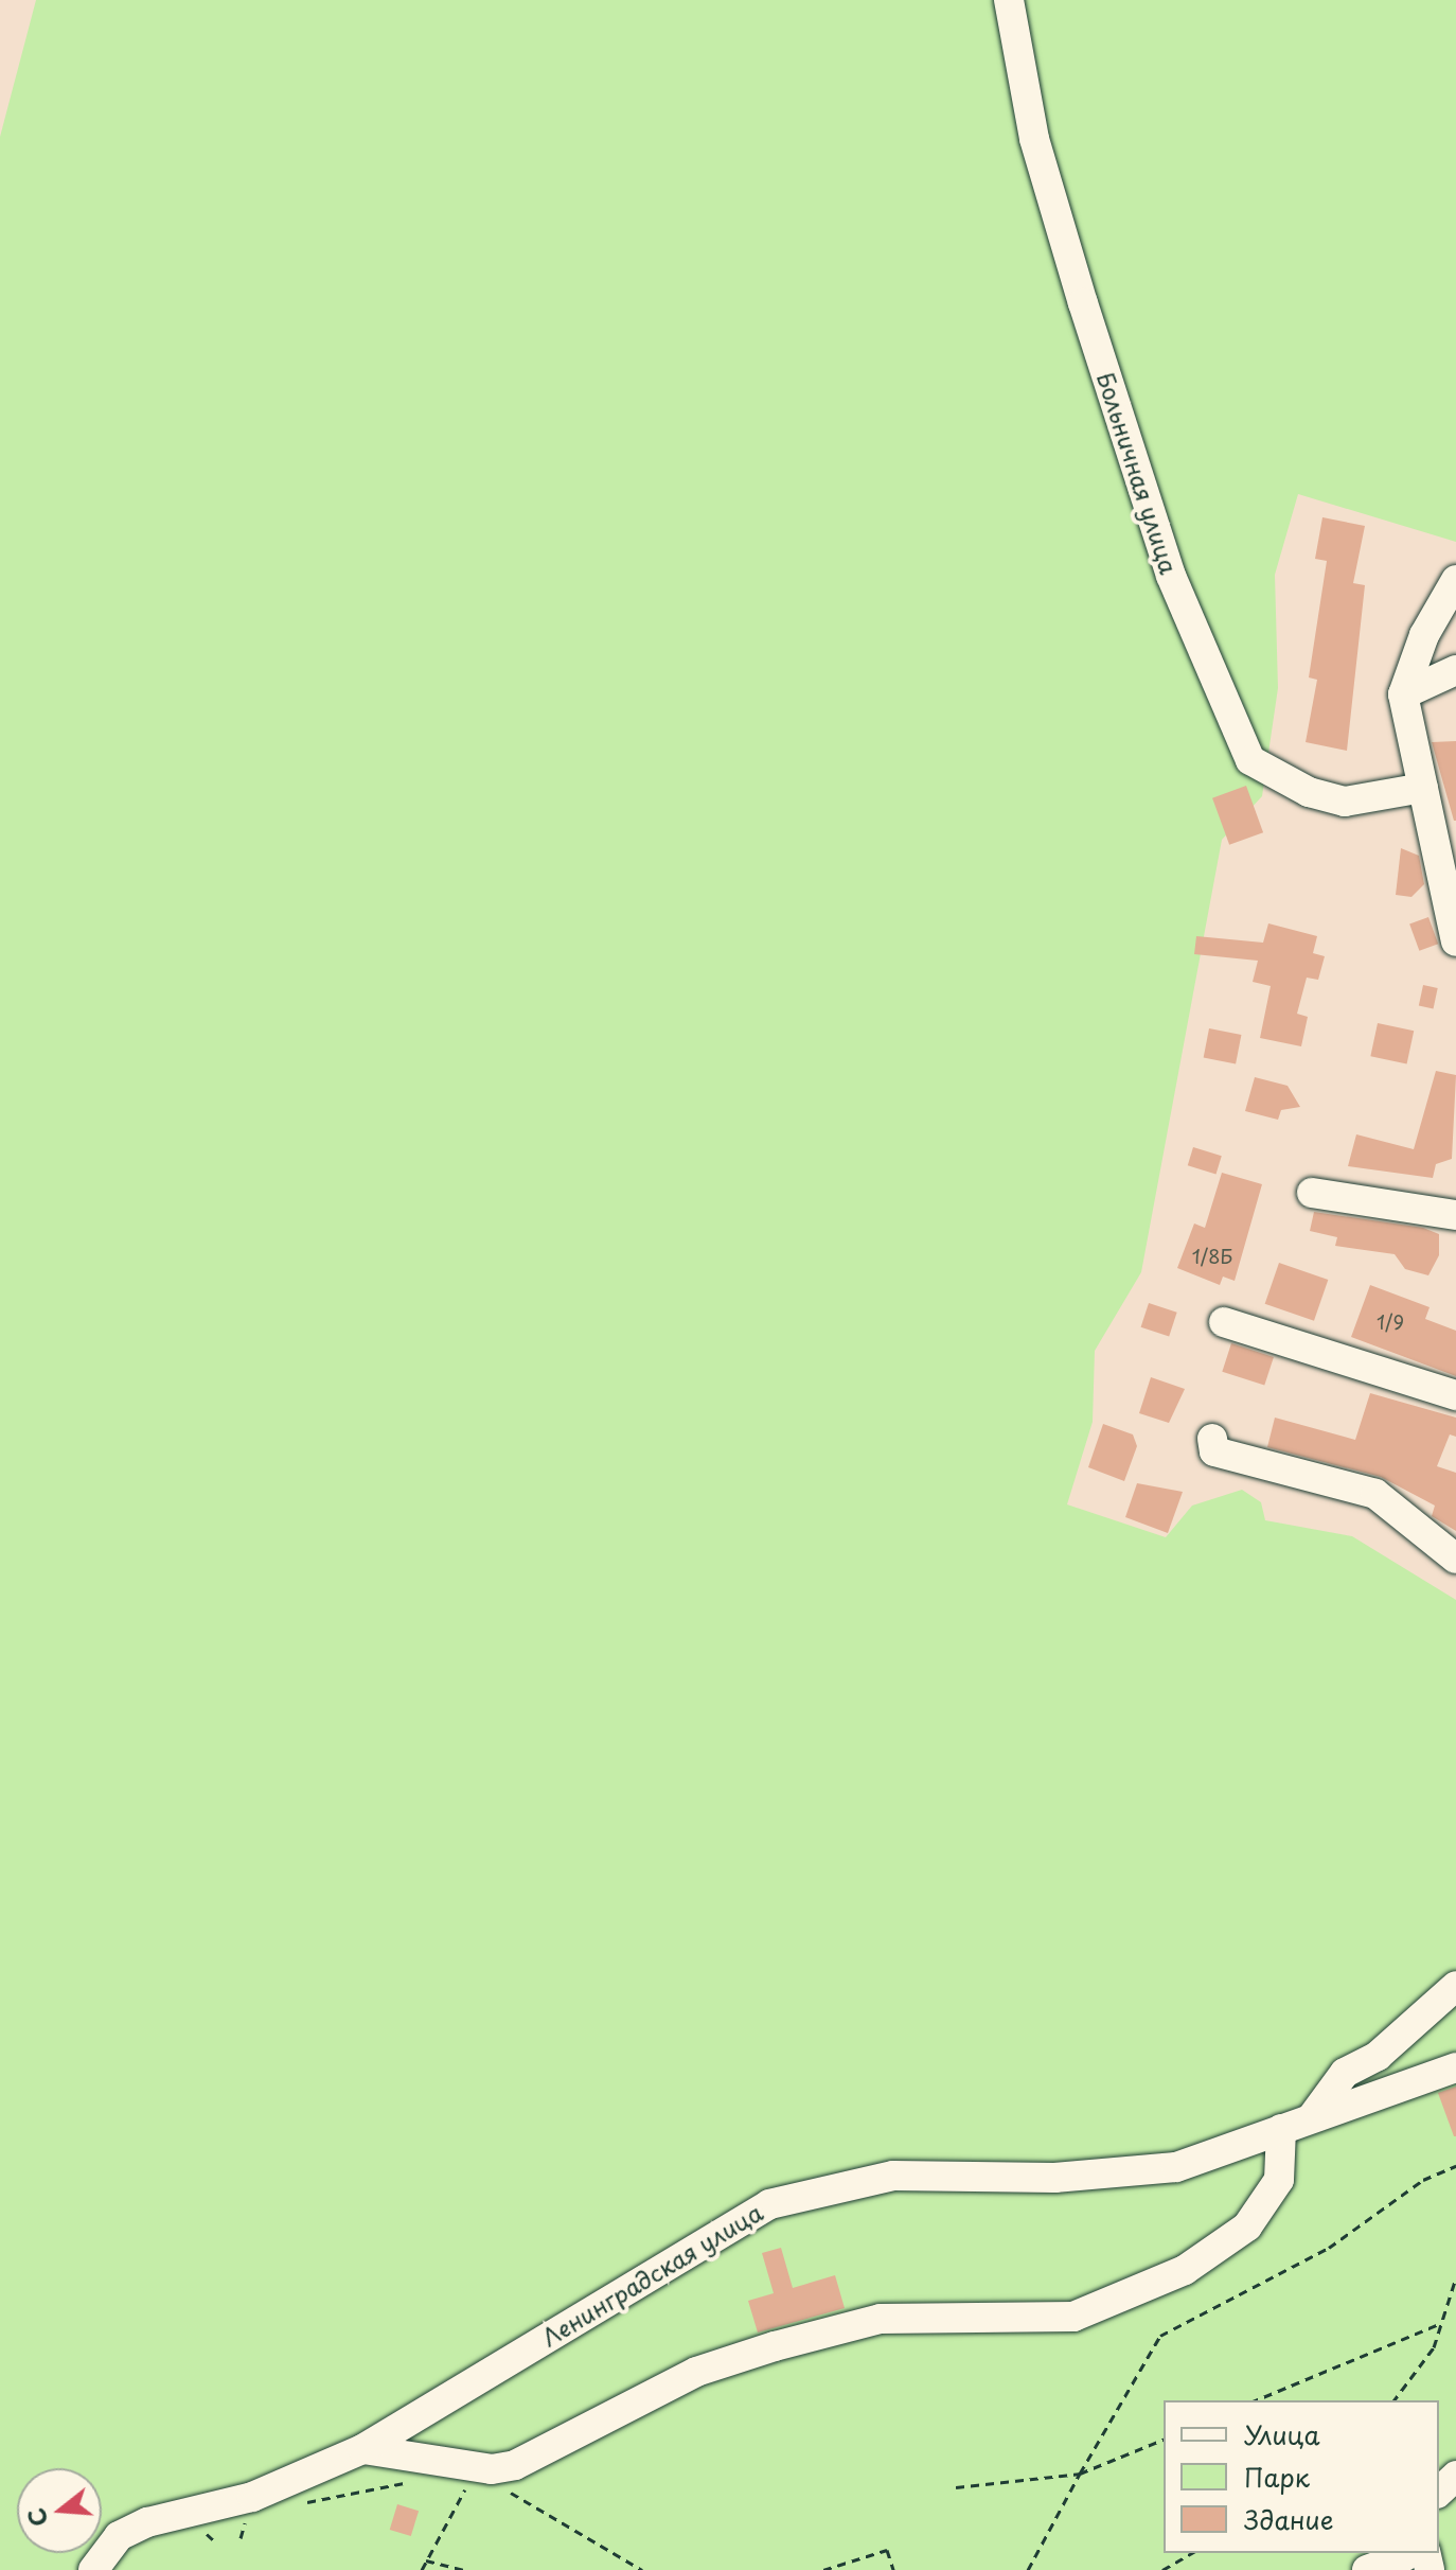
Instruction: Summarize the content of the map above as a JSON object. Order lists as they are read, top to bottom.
{
  "streets": {
    "street": ["Больничная улица", "Ленинградская улица"]
  },
  "house_numbers": ["1/8Б", "1/9"],
  "legend": ["Улица", "Парк", "Здание"],
  "north": "left"
}
